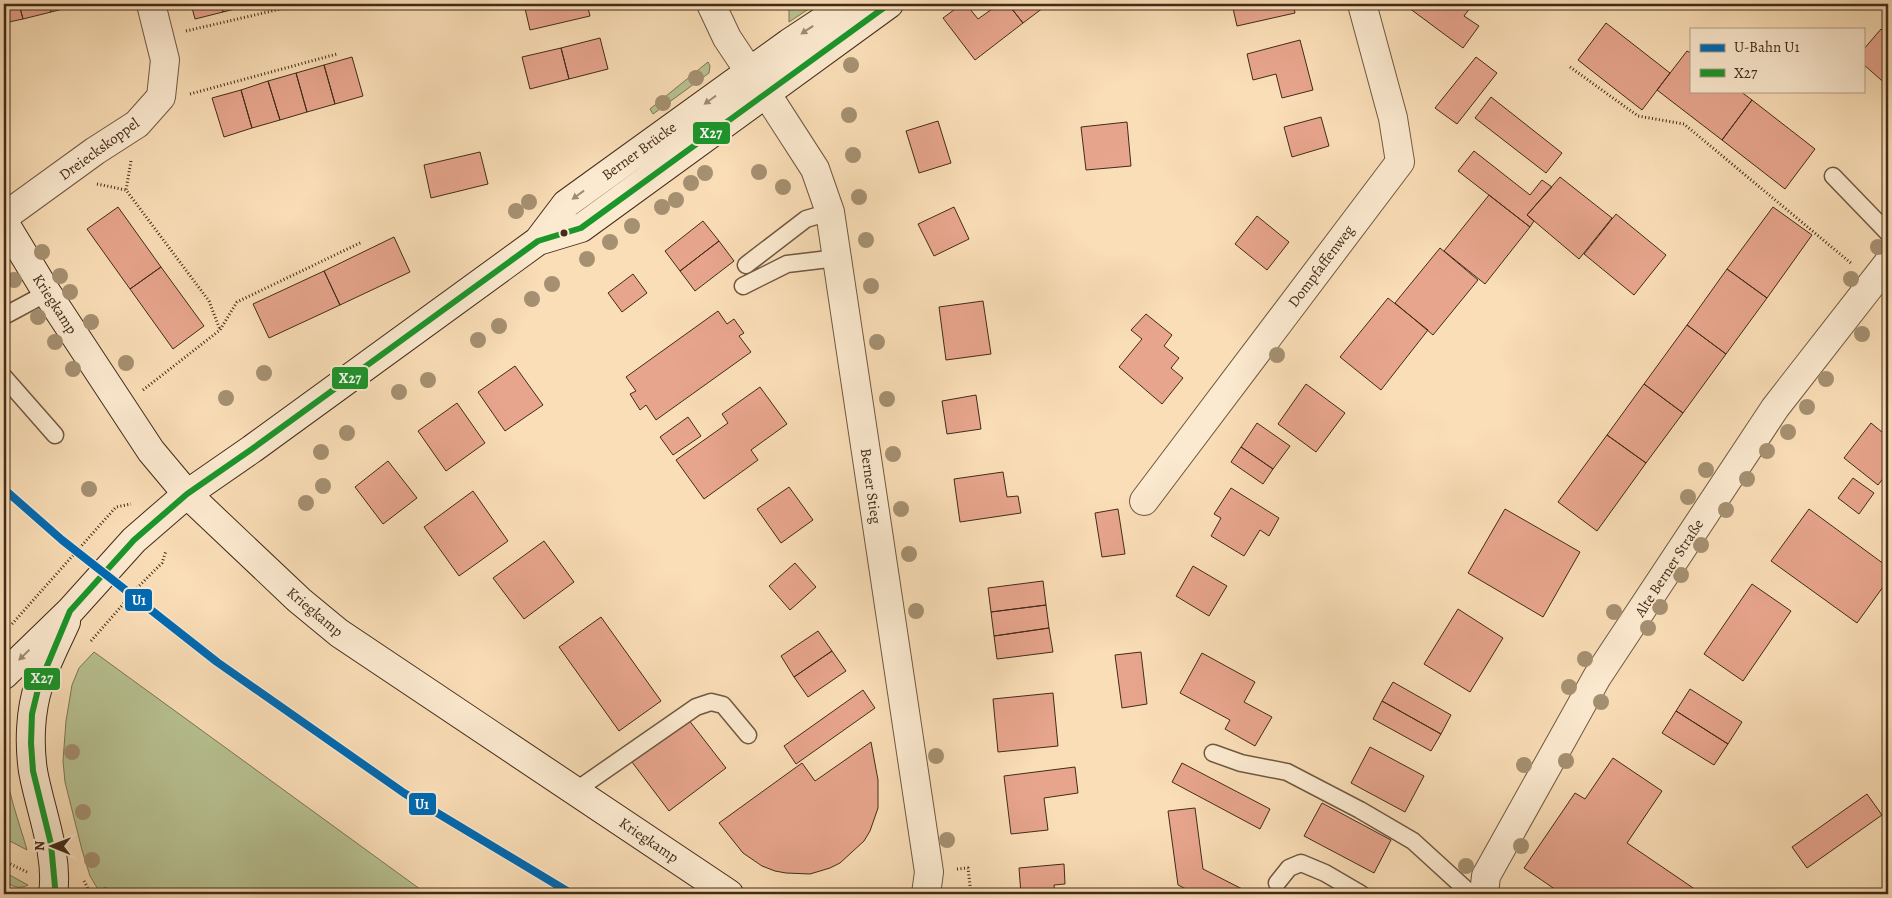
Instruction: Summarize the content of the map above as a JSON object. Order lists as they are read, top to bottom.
{
  "streets": {
    "street": [
      "Dreieckskoppel",
      "Berner Brücke",
      "Dompfaffenweg",
      "Kriegkamp",
      "Berner Stieg",
      "Alte Berner Straße"
    ]
  },
  "crossings": [
    ["Berner Brücke", "Kriegkamp"],
    ["Berner Brücke", "Berner Stieg"]
  ],
  "lines": ["transit line X27", "metro line U1"],
  "legend": ["U-Bahn U1", "X27"],
  "north": "left"
}
